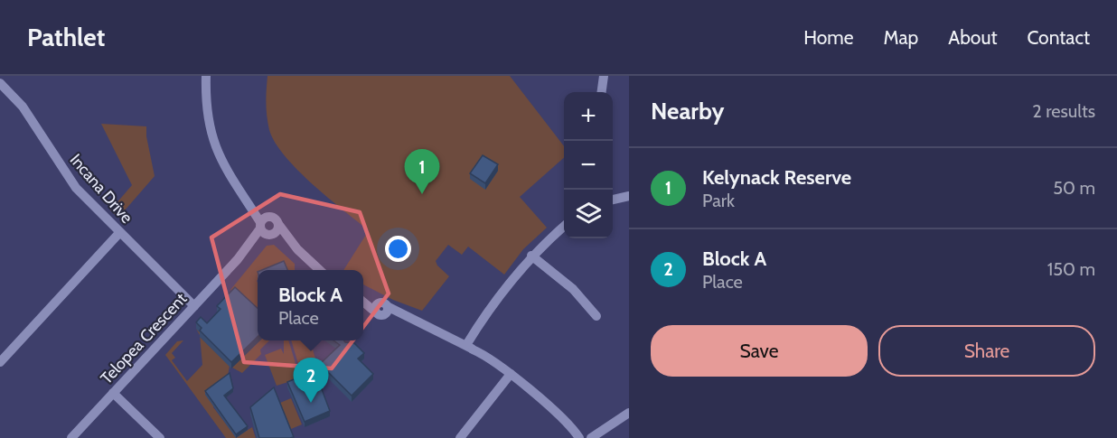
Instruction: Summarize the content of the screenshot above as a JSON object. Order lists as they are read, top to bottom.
{
  "streets": {
    "street": ["Incana Drive", "Telopea Crescent"]
  },
  "crossings": [
    ["Incana Drive", "Telopea Crescent"]
  ],
  "page": {
    "header": "Pathlet",
    "nav": [
      "Home",
      "Map",
      "About",
      "Contact"
    ],
    "heading": ["Nearby", "2 results"],
    "map_buttons": ["+", "−"],
    "list": [
      {
        "mark": "1",
        "name": "Kelynack Reserve",
        "note": "Park",
        "value": "50 m"
      },
      {
        "mark": "2",
        "name": "Block A",
        "note": "Place",
        "value": "150 m"
      }
    ],
    "pins": ["1", "2"],
    "popup": ["Block A", "Place"],
    "buttons": ["Save", "Share"]
  }
}
